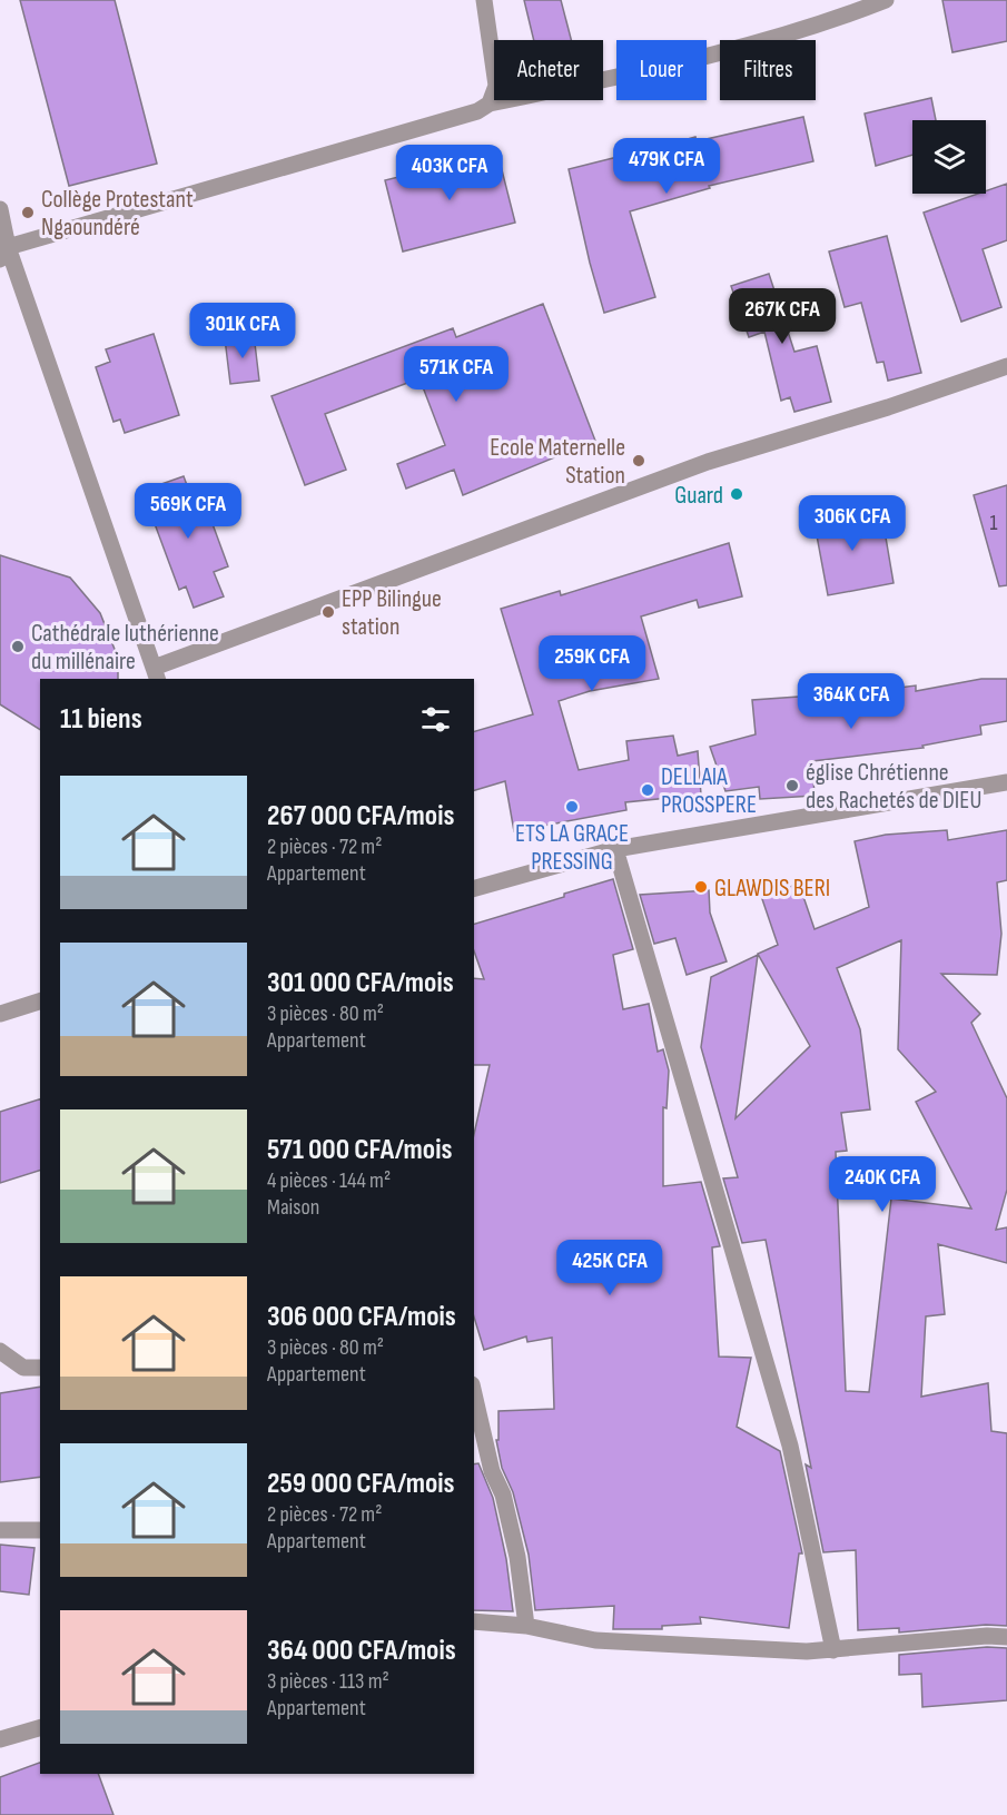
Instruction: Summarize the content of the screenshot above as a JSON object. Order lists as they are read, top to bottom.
{
  "places": [
    "Collège Protestant Ngaoundéré",
    "Ecole Maternelle Station",
    "Guard",
    "EPP Bilingue station",
    "Cathédrale luthérienne du millénaire",
    "église Chrétienne des Rachetés de DIEU",
    "DELLAIA PROSSPERE",
    "ETS LA GRACE PRESSING",
    "GLAWDIS BERI"
  ],
  "house_numbers": ["1"],
  "page": {
    "chip": ["Acheter", "Louer", "Filtres"],
    "price": [
      "479K CFA",
      "403K CFA",
      "267K CFA",
      "301K CFA",
      "571K CFA",
      "569K CFA",
      "306K CFA",
      "259K CFA",
      "364K CFA",
      "240K CFA",
      "425K CFA"
    ],
    "heading": "11 biens",
    "list": [
      {
        "name": "267 000 CFA/mois",
        "note": "2 pièces · 72 m² · Appartement"
      },
      {
        "name": "301 000 CFA/mois",
        "note": "3 pièces · 80 m² · Appartement"
      },
      {
        "name": "571 000 CFA/mois",
        "note": "4 pièces · 144 m² · Maison"
      },
      {
        "name": "306 000 CFA/mois",
        "note": "3 pièces · 80 m² · Appartement"
      },
      {
        "name": "259 000 CFA/mois",
        "note": "2 pièces · 72 m² · Appartement"
      },
      {
        "name": "364 000 CFA/mois",
        "note": "3 pièces · 113 m² · Appartement"
      }
    ]
  }
}
